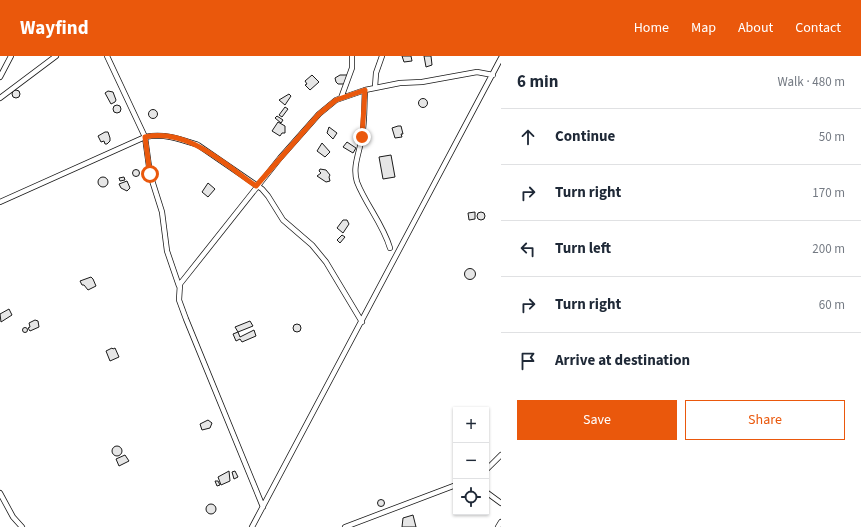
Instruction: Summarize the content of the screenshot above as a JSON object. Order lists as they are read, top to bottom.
{
  "page": {
    "header": "Wayfind",
    "nav": [
      "Home",
      "Map",
      "About",
      "Contact"
    ],
    "heading": ["6 min", "Walk · 480 m"],
    "list": [
      ["Continue", "50 m"],
      ["Turn right", "170 m"],
      ["Turn left", "200 m"],
      ["Turn right", "60 m"],
      "Arrive at destination"
    ],
    "buttons": ["Save", "Share"],
    "map_buttons": ["+", "−"]
  }
}
